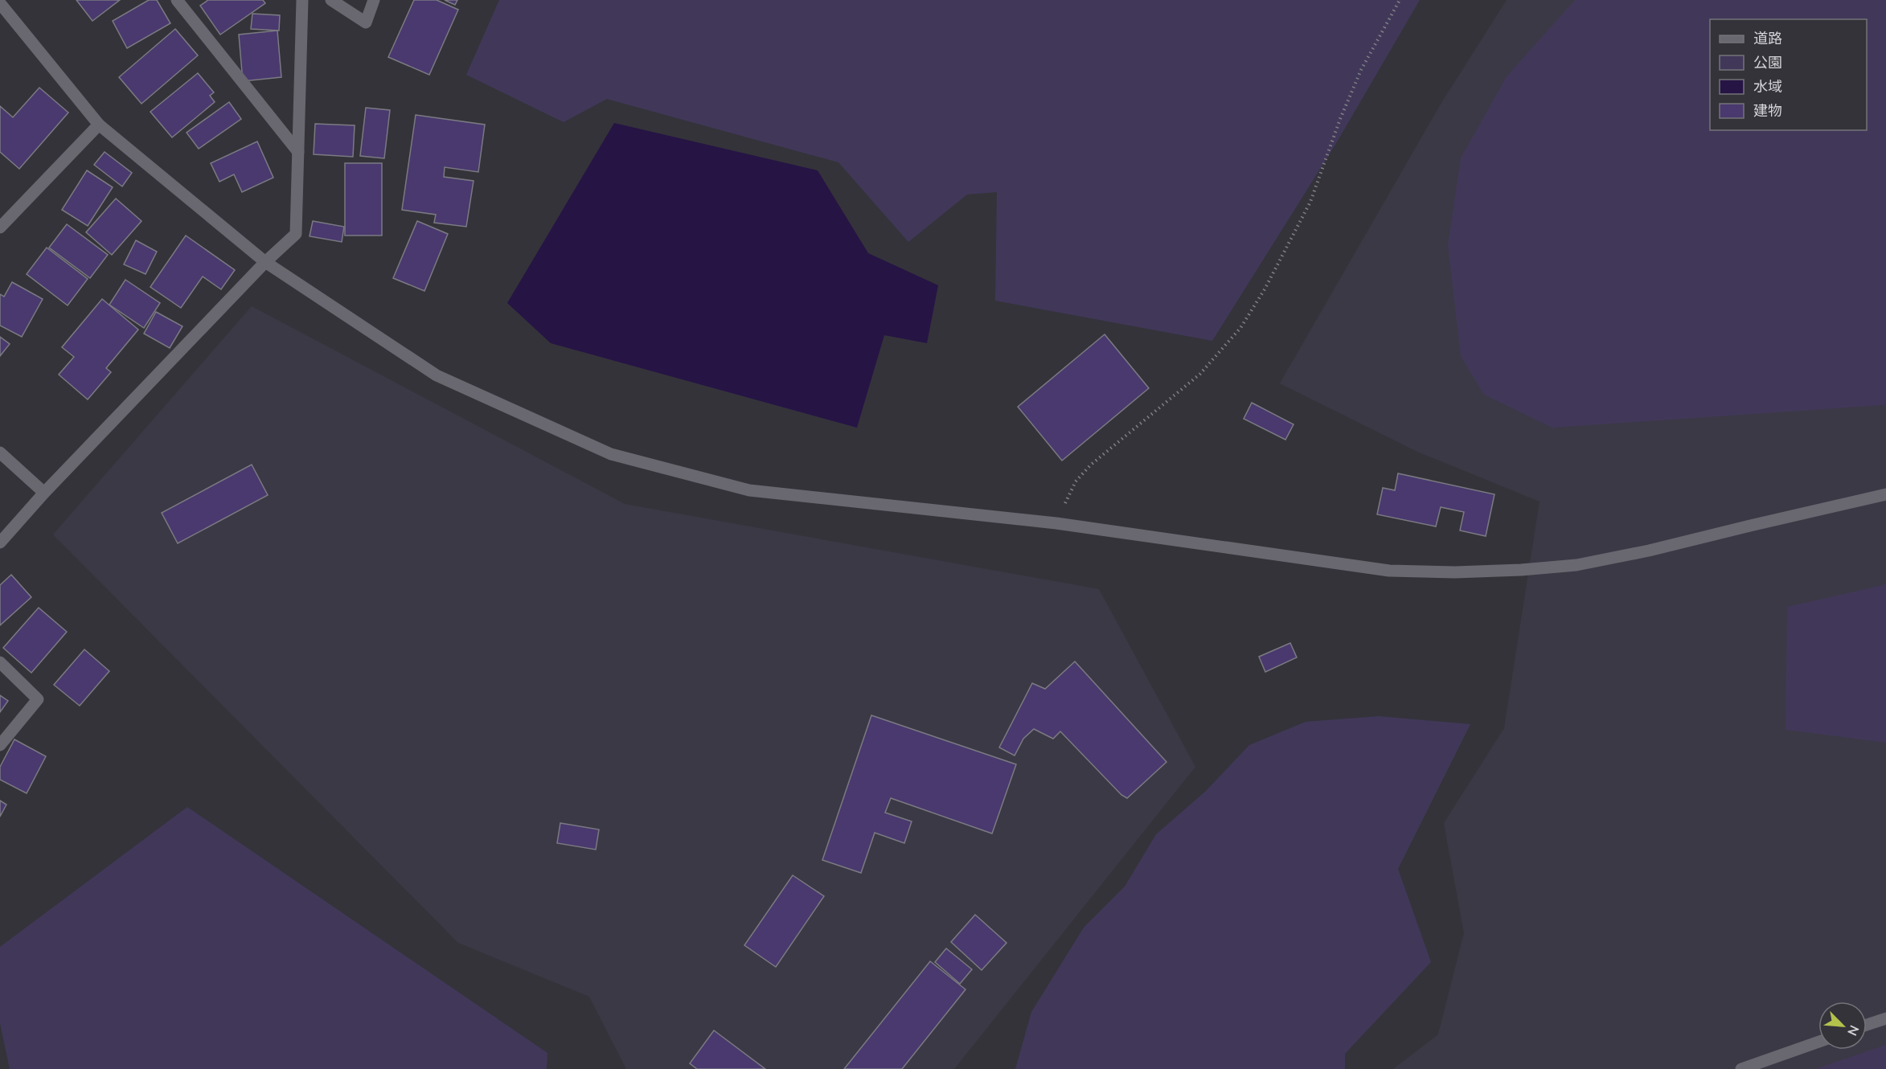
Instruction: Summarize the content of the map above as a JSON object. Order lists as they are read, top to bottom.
{
  "legend": [
    "道路",
    "公園",
    "水域",
    "建物"
  ],
  "north": "bottom right"
}
